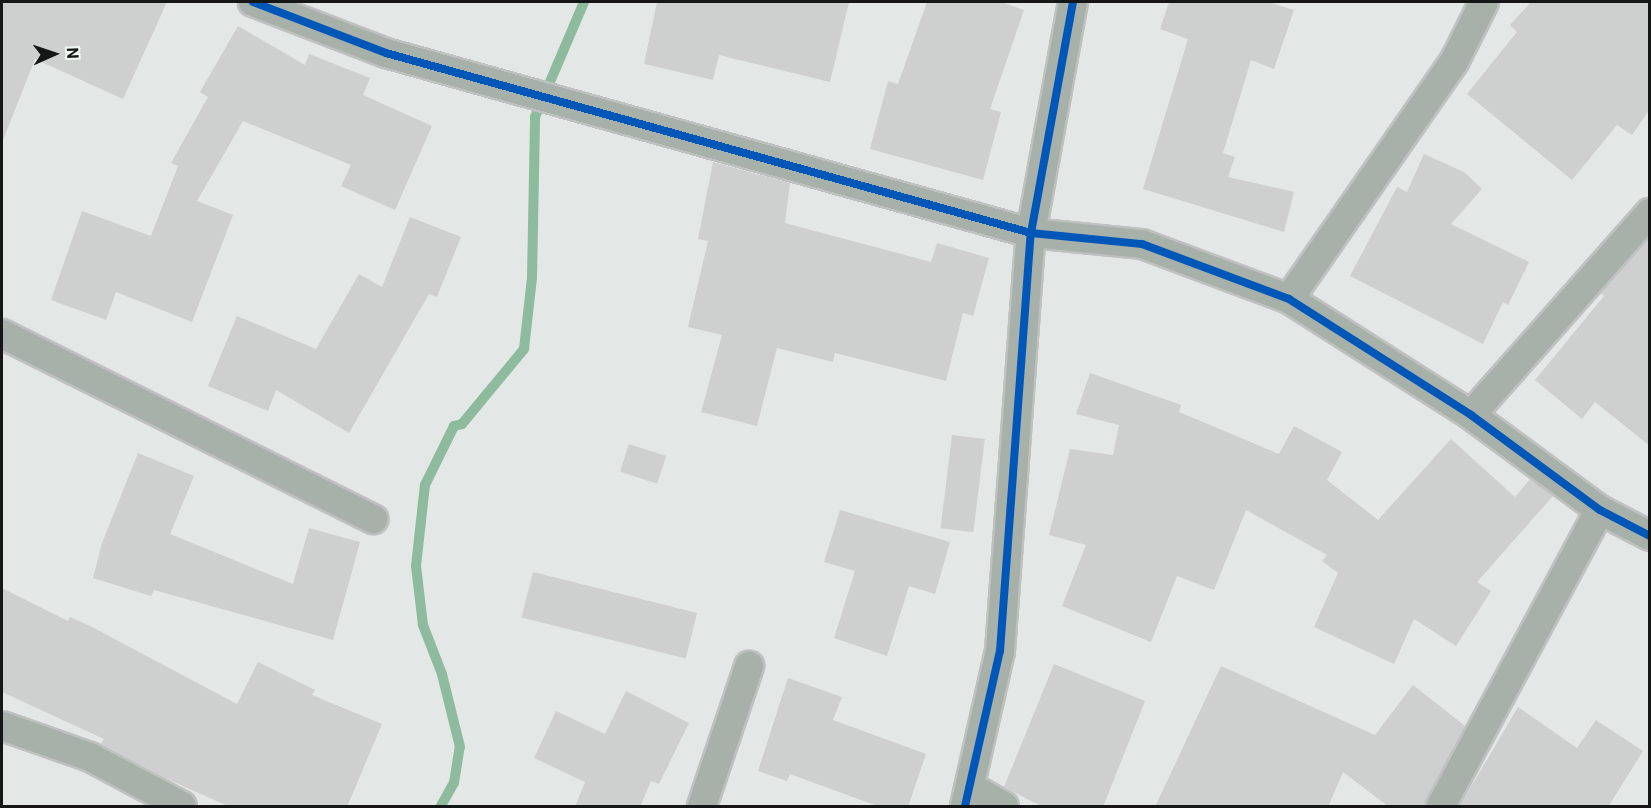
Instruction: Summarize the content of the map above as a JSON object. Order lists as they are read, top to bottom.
{
  "north": "right"
}
